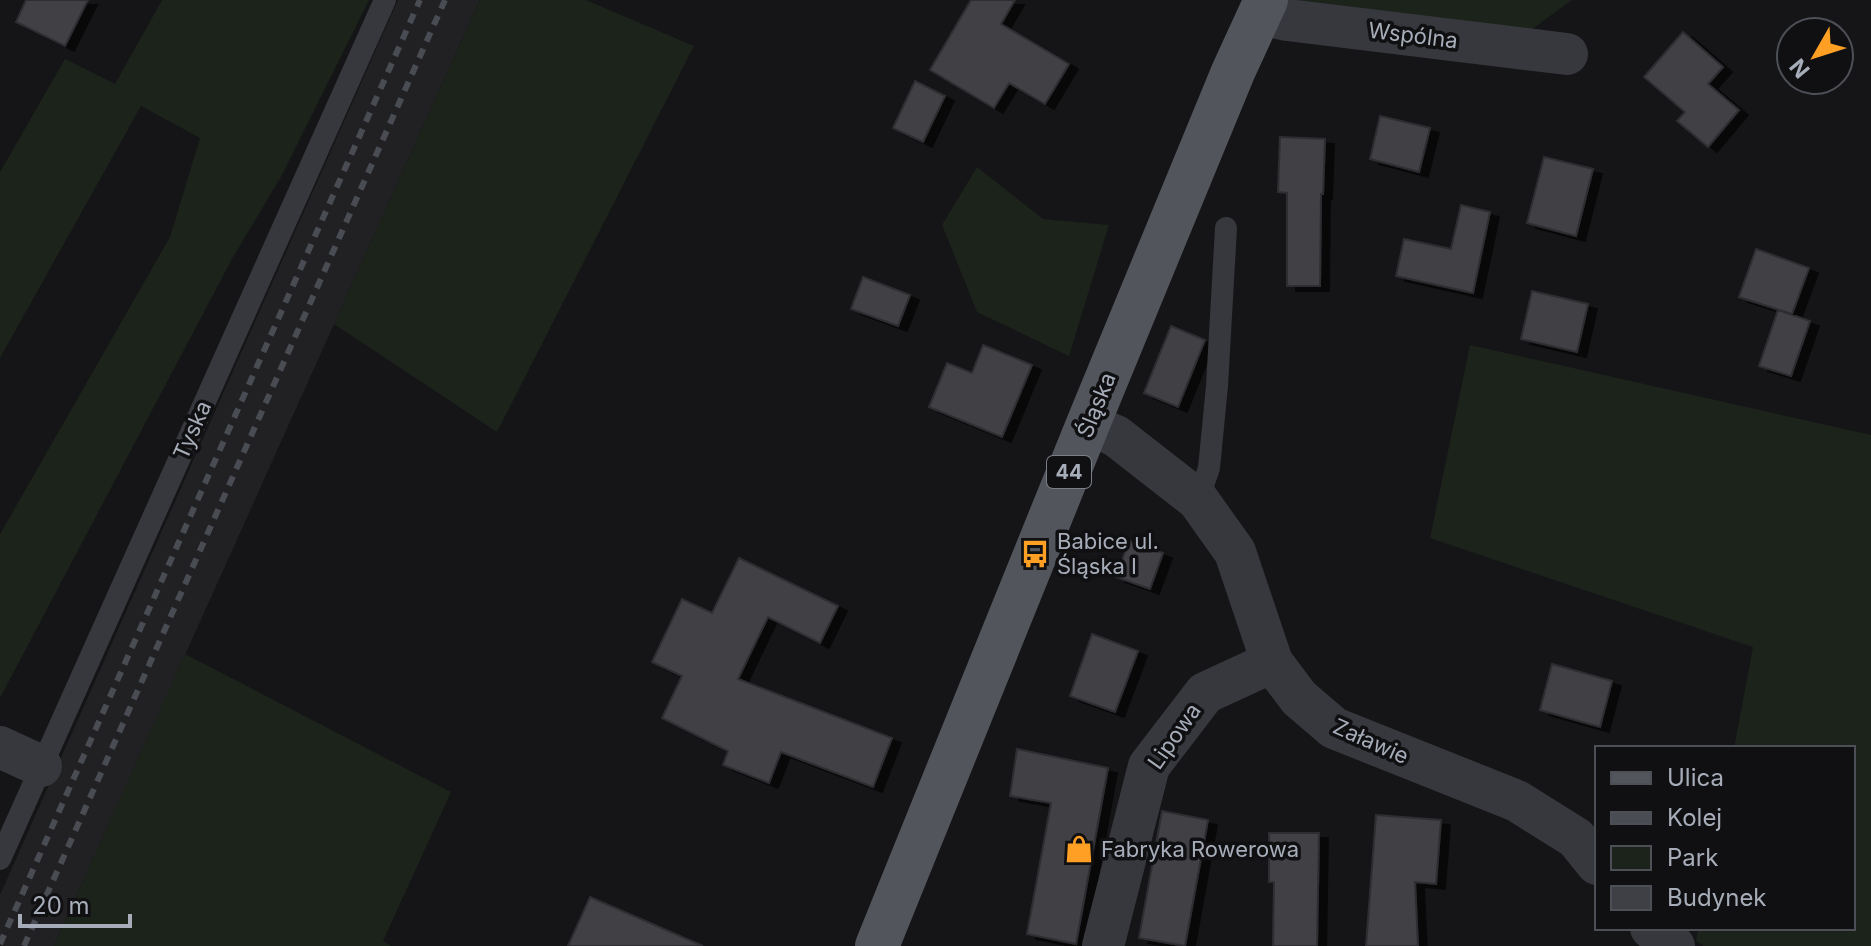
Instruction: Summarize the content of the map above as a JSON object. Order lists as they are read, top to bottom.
{
  "streets": {
    "main road": ["Śląska", "44"],
    "street": ["Wspólna", "Lipowa", "Załawie"],
    "lane": ["Tyska"]
  },
  "crossings": [
    ["Wspólna", "Śląska"],
    ["Śląska", "Załawie"],
    ["Lipowa", "Załawie"]
  ],
  "places": {
    "bus stop": ["Babice ul. Śląska I"],
    "shop": ["Fabryka Rowerowa"]
  },
  "legend": [
    "Ulica",
    "Kolej",
    "Park",
    "Budynek"
  ],
  "scale_bar": "20 m",
  "north": "bottom left"
}
